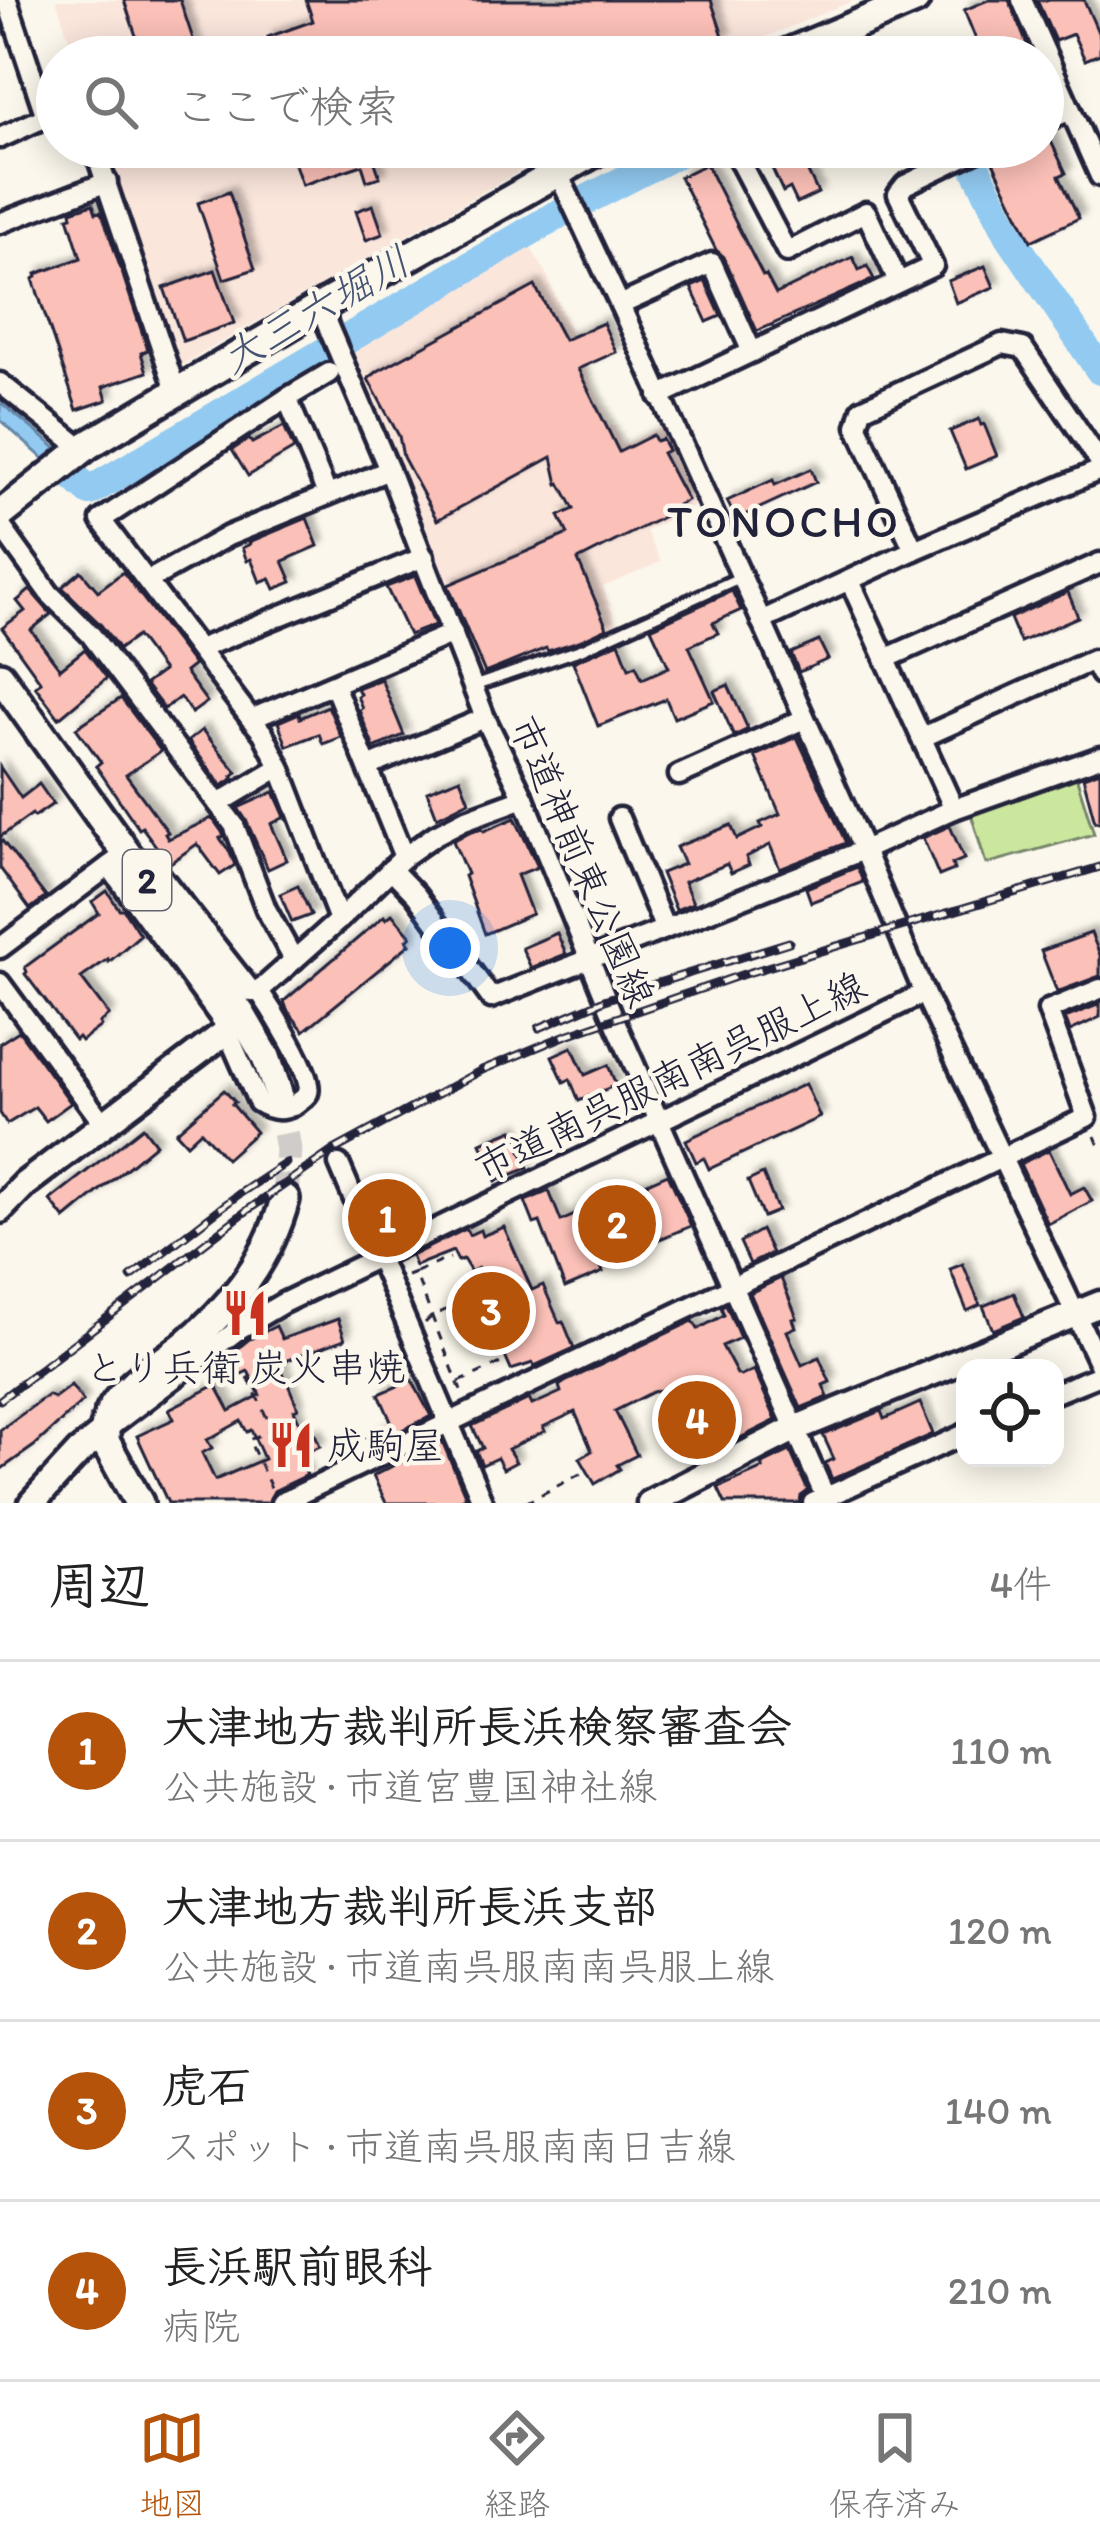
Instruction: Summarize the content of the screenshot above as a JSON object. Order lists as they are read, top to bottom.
{
  "streets": {
    "main road": ["2"],
    "street": ["市道神前東公園線", "市道南呉服南南呉服上線"]
  },
  "crossings": [
    ["市道神前東公園線", "市道南呉服南南呉服上線"]
  ],
  "districts": ["TONOCHO"],
  "water": ["大三六堀川"],
  "places": {
    "restaurant": ["とり兵衛 炭火串焼", "成駒屋"]
  },
  "page": {
    "search": "ここで検索",
    "pins": [
      "1",
      "2",
      "3",
      "4"
    ],
    "heading": ["周辺", "4件"],
    "list": [
      {
        "mark": "1",
        "name": "大津地方裁判所長浜検察審査会",
        "note": "公共施設 · 市道宮豊国神社線",
        "value": "110 m"
      },
      {
        "mark": "2",
        "name": "大津地方裁判所長浜支部",
        "note": "公共施設 · 市道南呉服南南呉服上線",
        "value": "120 m"
      },
      {
        "mark": "3",
        "name": "虎石",
        "note": "スポット · 市道南呉服南南日吉線",
        "value": "140 m"
      },
      {
        "mark": "4",
        "name": "長浜駅前眼科",
        "note": "病院",
        "value": "210 m"
      }
    ],
    "nav": ["地図", "経路", "保存済み"]
  }
}
